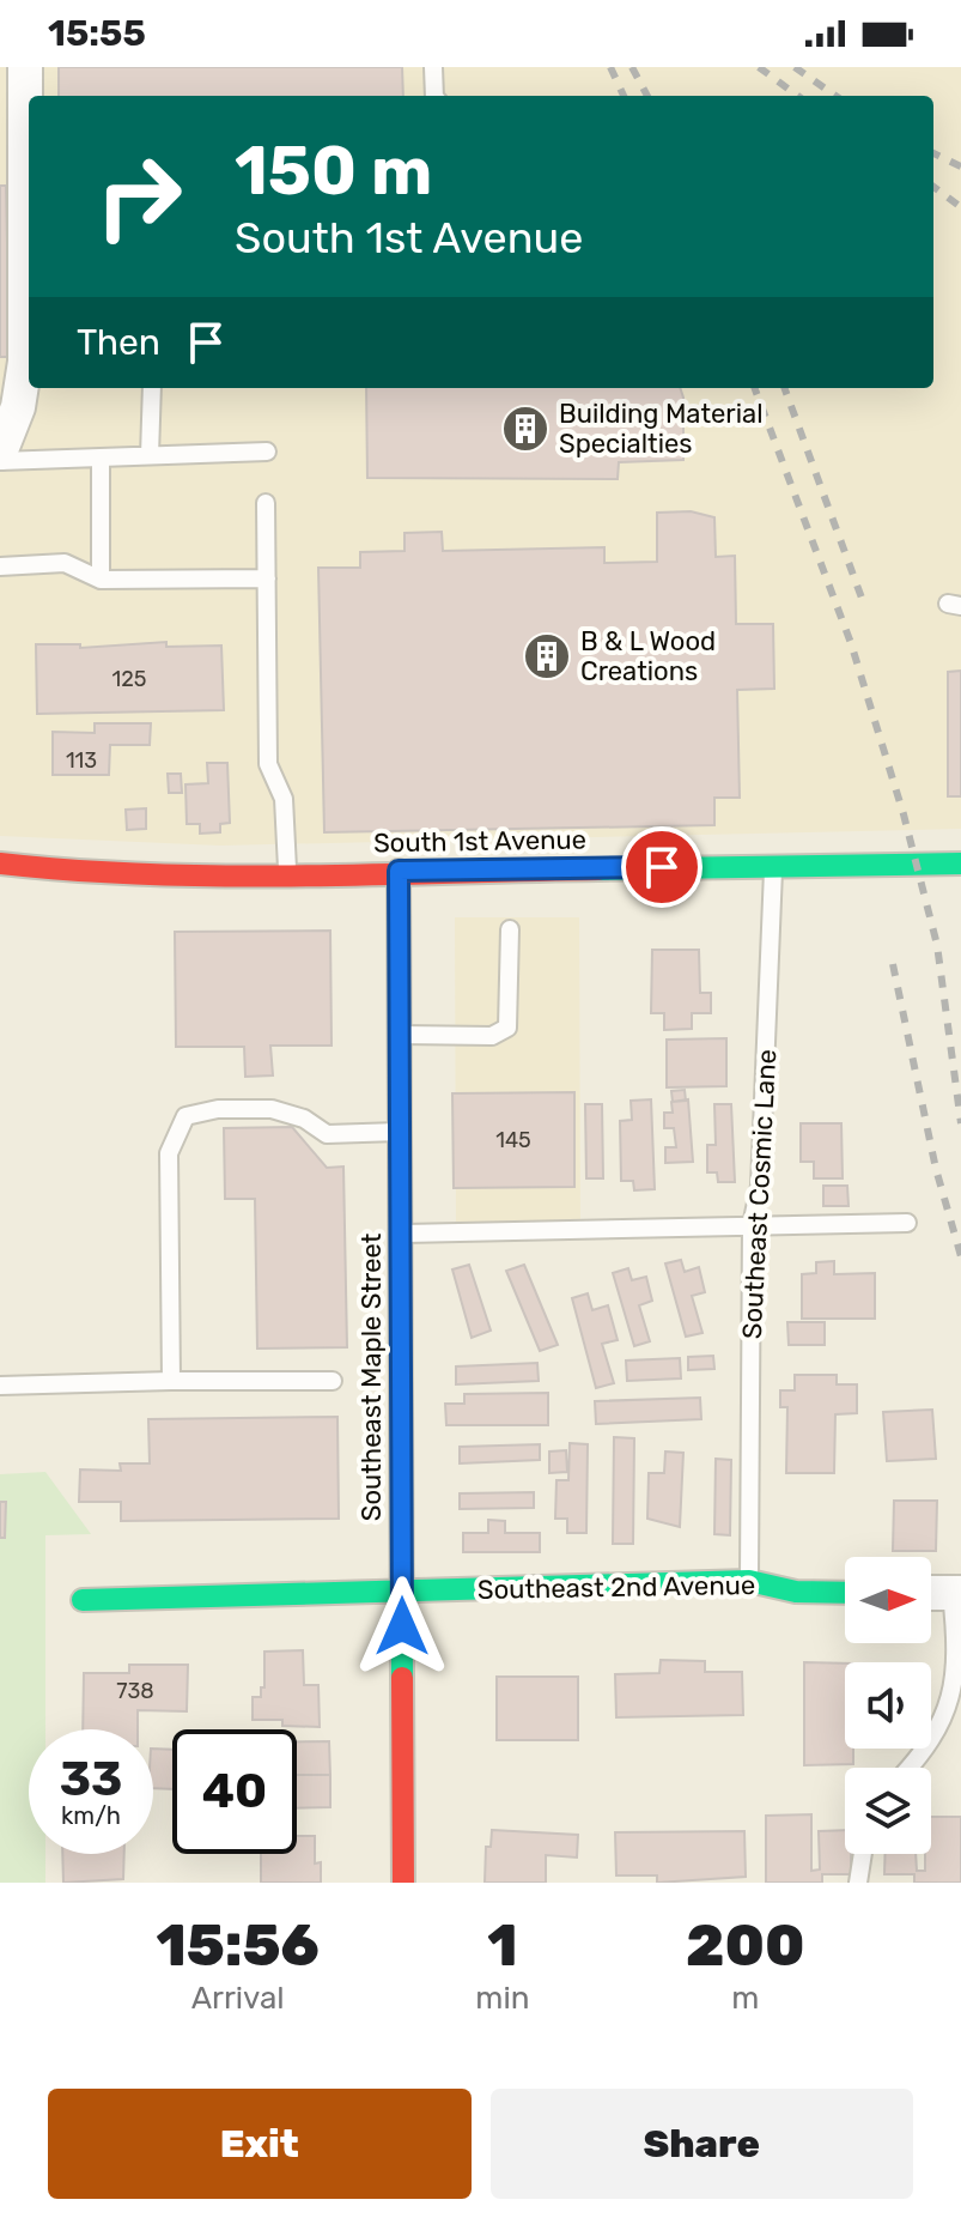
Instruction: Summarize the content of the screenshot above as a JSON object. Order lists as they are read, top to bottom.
{
  "streets": {
    "street": ["South 1st Avenue", "Southeast Maple Street", "Southeast 2nd Avenue"],
    "lane": ["Southeast Cosmic Lane"]
  },
  "crossings": [
    ["South 1st Avenue", "Southeast Cosmic Lane"],
    ["South 1st Avenue", "Southeast Maple Street"],
    ["Southeast Cosmic Lane", "Southeast 2nd Avenue"],
    ["Southeast Maple Street", "Southeast 2nd Avenue"]
  ],
  "places": {
    "building": ["Building Material Specialties", "B & L Wood Creations"]
  },
  "house_numbers": [
    "125",
    "113",
    "145",
    "738"
  ],
  "north": "right",
  "page": {
    "status": "15:55",
    "turn": ["150 m", "South 1st Avenue"],
    "then": "Then",
    "speed": "33 km/h",
    "limit": "40",
    "eta": [
      "15:56",
      "Arrival",
      "1",
      "min",
      "200",
      "m"
    ],
    "buttons": ["Exit", "Share"]
  }
}
